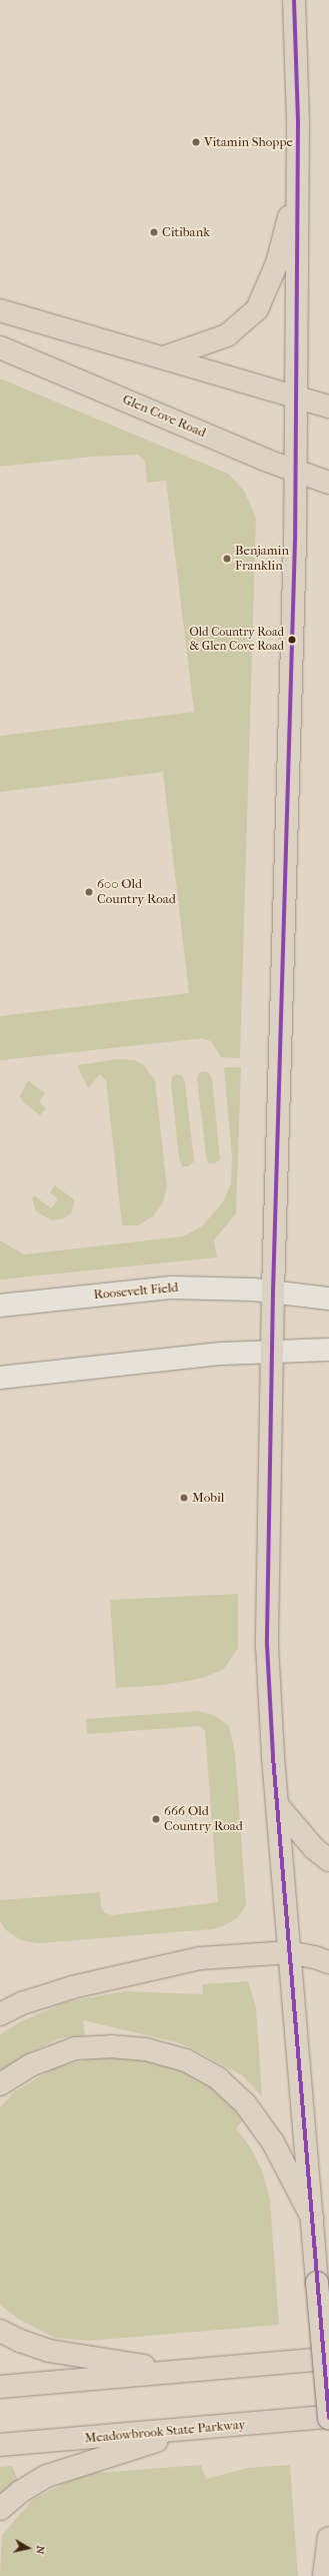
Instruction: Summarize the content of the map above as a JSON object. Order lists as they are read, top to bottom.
{
  "streets": {
    "main road": ["Glen Cove Road", "Meadowbrook State Parkway"],
    "street": ["Roosevelt Field"]
  },
  "places": [
    "Vitamin Shoppe",
    "Citibank",
    "Benjamin Franklin",
    "Old Country Road & Glen Cove Road",
    "600 Old Country Road",
    "Mobil",
    "666 Old Country Road"
  ],
  "north": "right"
}
